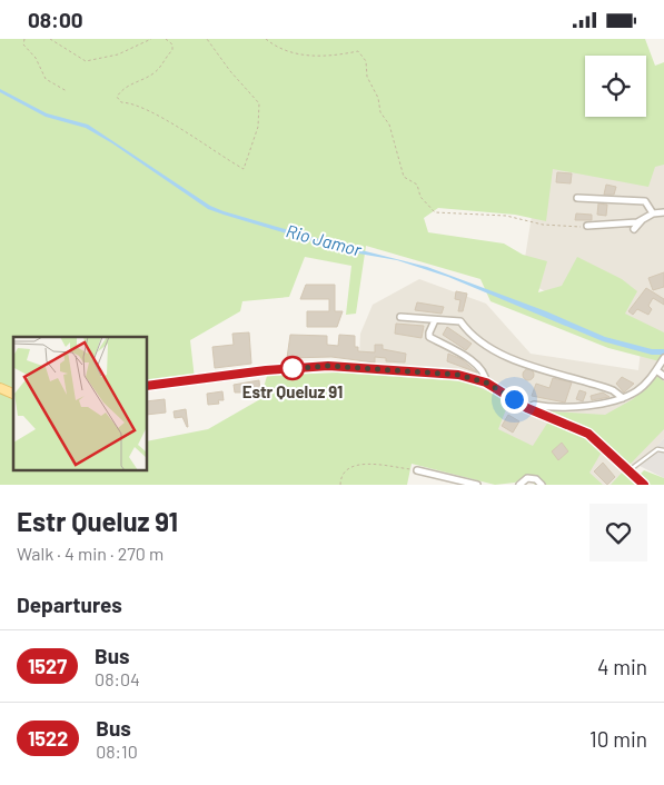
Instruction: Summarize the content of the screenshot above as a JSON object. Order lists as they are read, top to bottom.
{
  "water": ["Rio Jamor"],
  "places": ["Estr Queluz 91"],
  "lines": ["bus line 1527"],
  "page": {
    "status": "08:00",
    "heading": [
      ["Estr Queluz 91", "Walk · 4 min · 270 m"],
      "Departures"
    ],
    "list": [
      {
        "mark": "1527",
        "name": "Bus",
        "note": "08:04",
        "value": "4 min"
      },
      {
        "mark": "1522",
        "name": "Bus",
        "note": "08:10",
        "value": "10 min"
      }
    ]
  }
}
